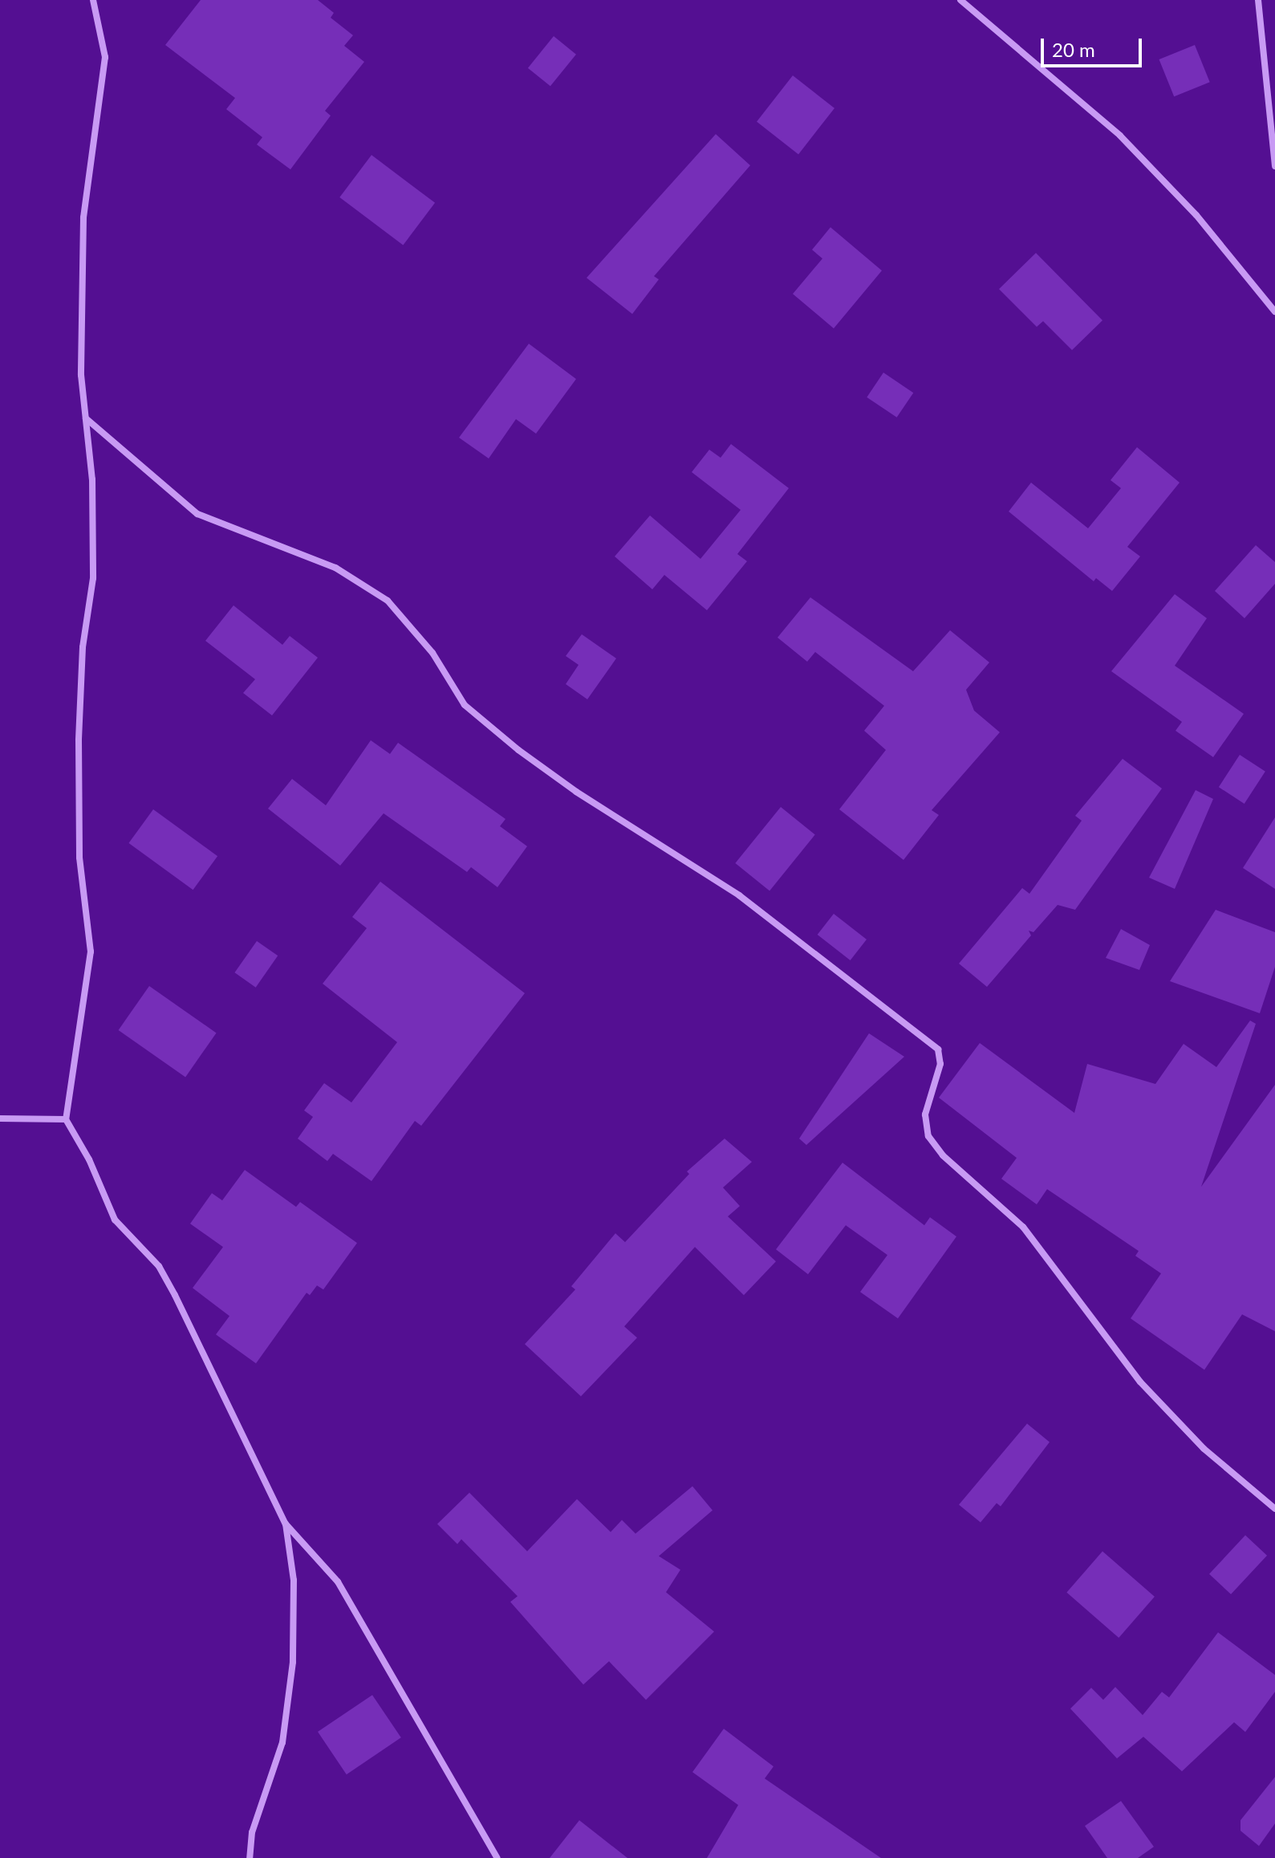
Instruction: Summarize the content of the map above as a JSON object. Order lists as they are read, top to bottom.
{
  "scale_bar": "20 m"
}
